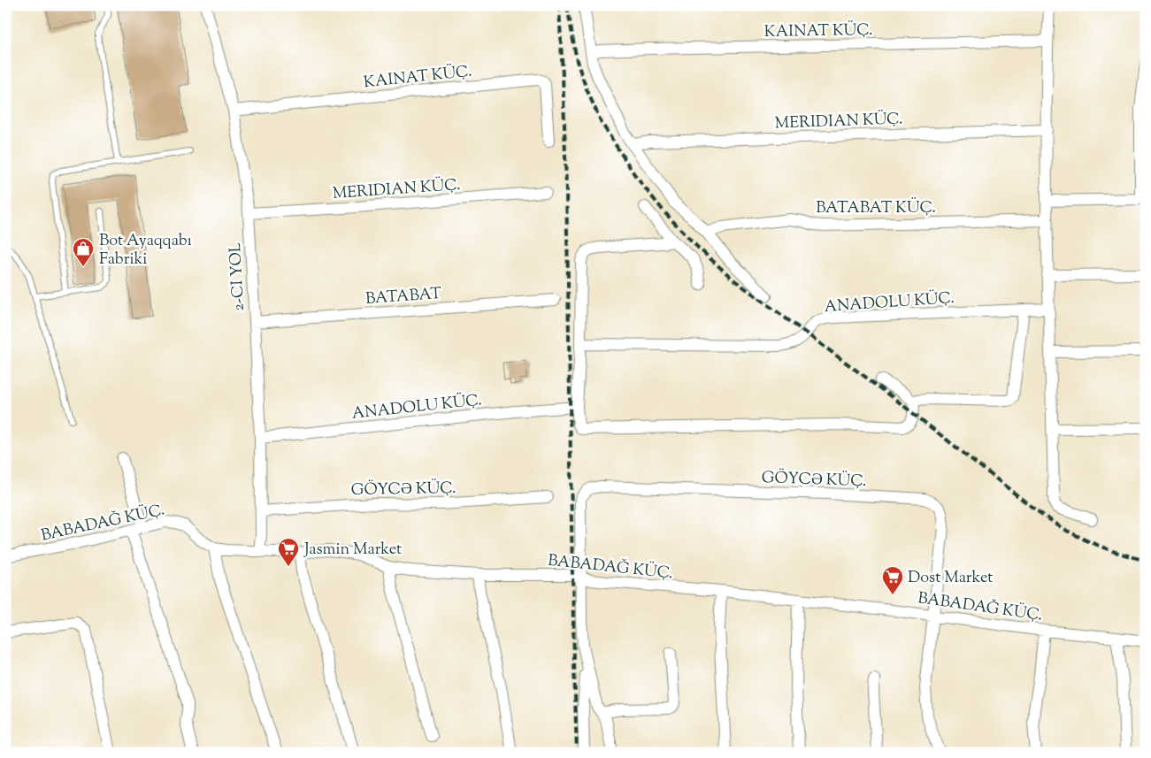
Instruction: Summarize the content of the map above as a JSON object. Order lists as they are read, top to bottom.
{
  "streets": {
    "street": [
      "KAINAT KÜÇ.",
      "MERIDIAN KÜÇ.",
      "BATABAT KÜÇ.",
      "2-CI YOL",
      "BATABAT",
      "ANADOLU KÜÇ.",
      "GÖYCƏ KÜÇ.",
      "BABADAĞ KÜÇ."
    ]
  },
  "crossings": [
    ["KAINAT KÜÇ.", "2-CI YOL"],
    ["MERIDIAN KÜÇ.", "2-CI YOL"],
    ["2-CI YOL", "BATABAT"],
    ["2-CI YOL", "ANADOLU KÜÇ."],
    ["2-CI YOL", "GÖYCƏ KÜÇ."],
    ["2-CI YOL", "BABADAĞ KÜÇ."],
    ["GÖYCƏ KÜÇ.", "BABADAĞ KÜÇ."]
  ],
  "places": {
    "shop": ["Bot Ayaqqabı Fabriki"],
    "supermarket": ["Jasmin Market", "Dost Market"]
  }
}
